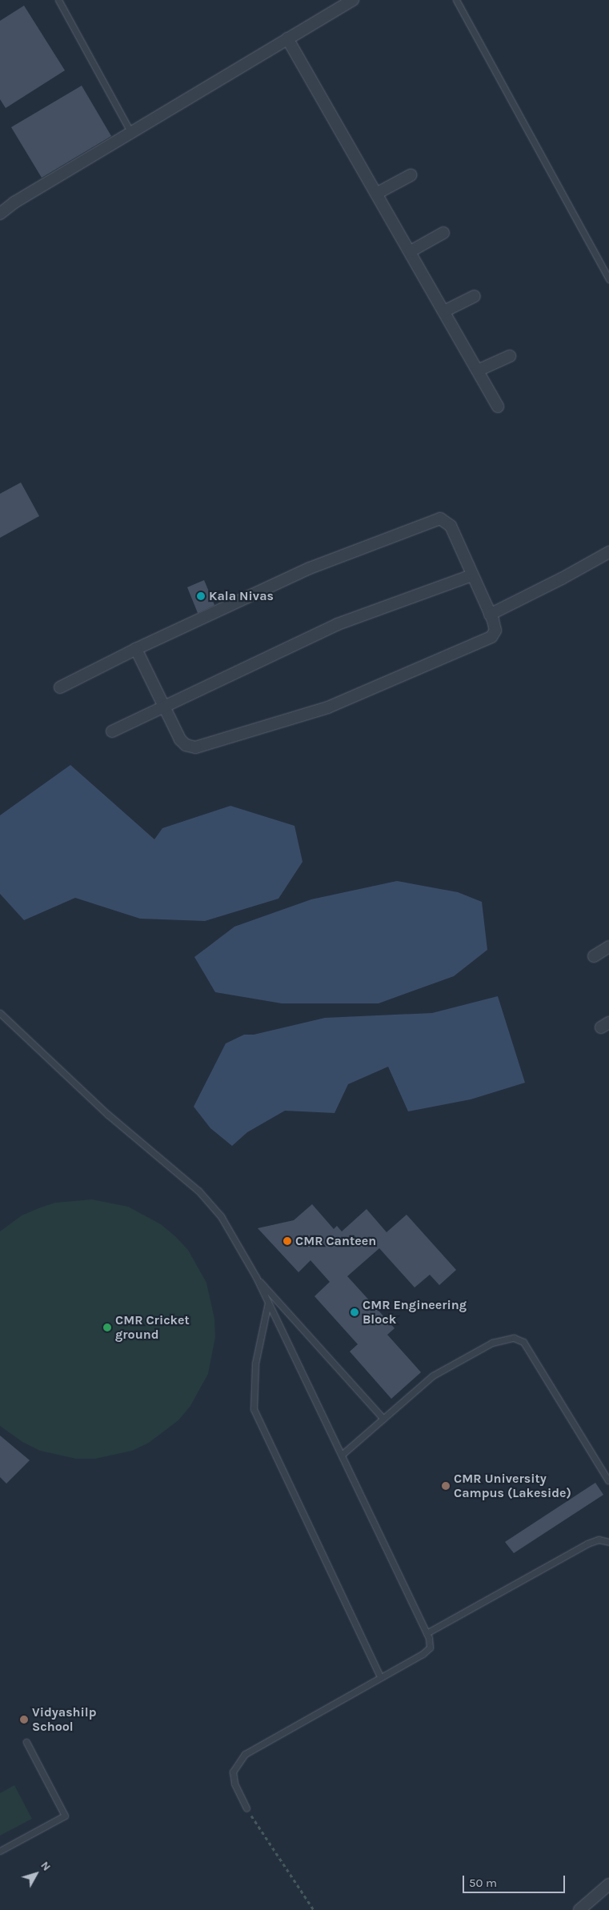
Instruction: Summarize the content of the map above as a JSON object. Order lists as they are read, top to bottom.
{
  "places": [
    "Kala Nivas",
    "CMR Canteen",
    "CMR Engineering Block",
    "CMR Cricket ground",
    "CMR University Campus (Lakeside)",
    "Vidyashilp School"
  ],
  "scale_bar": "50 m",
  "north": "top right"
}
